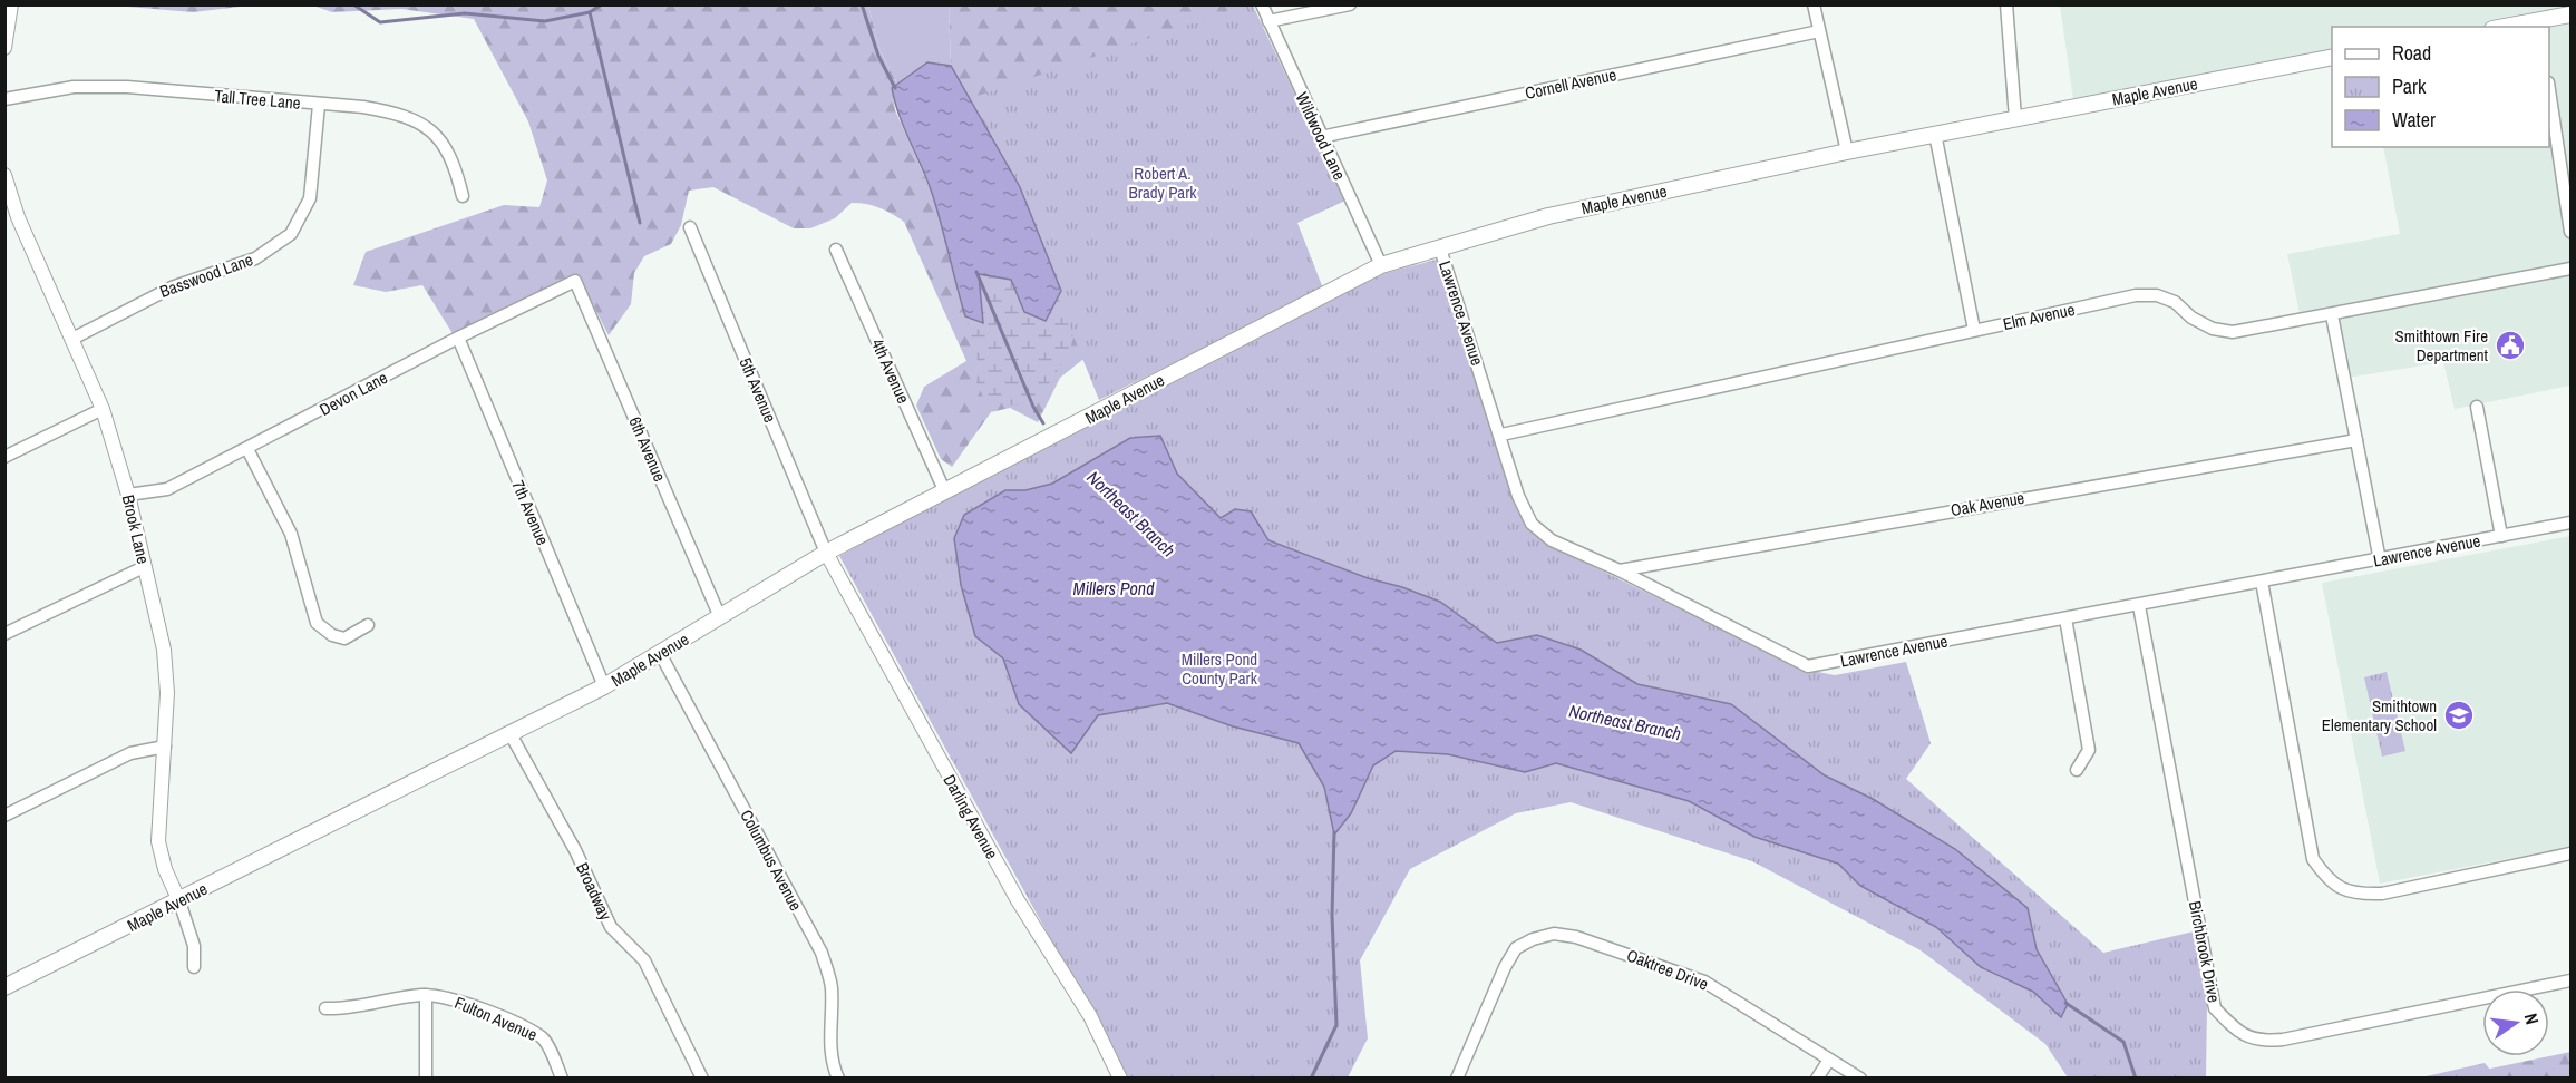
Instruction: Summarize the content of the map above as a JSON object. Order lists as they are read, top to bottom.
{
  "streets": {
    "main road": ["Maple Avenue"],
    "street": [
      "Cornell Avenue",
      "Tall Tree Lane",
      "Wildwood Lane",
      "Basswood Lane",
      "Lawrence Avenue",
      "Elm Avenue",
      "4th Avenue",
      "5th Avenue",
      "Devon Lane",
      "6th Avenue",
      "Oak Avenue",
      "7th Avenue",
      "Brook Lane",
      "Darling Avenue",
      "Columbus Avenue",
      "Broadway",
      "Birchbrook Drive",
      "Oaktree Drive",
      "Fulton Avenue"
    ]
  },
  "crossings": [
    ["Cornell Avenue", "Wildwood Lane"],
    ["Maple Avenue", "Wildwood Lane"],
    ["Maple Avenue", "Lawrence Avenue"],
    ["Maple Avenue", "4th Avenue"],
    ["Maple Avenue", "5th Avenue"],
    ["Maple Avenue", "6th Avenue"],
    ["Maple Avenue", "7th Avenue"],
    ["Maple Avenue", "Brook Lane"],
    ["Maple Avenue", "Darling Avenue"],
    ["Maple Avenue", "Columbus Avenue"],
    ["Maple Avenue", "Broadway"],
    ["Tall Tree Lane", "Basswood Lane"],
    ["Basswood Lane", "Brook Lane"],
    ["Lawrence Avenue", "Elm Avenue"],
    ["Lawrence Avenue", "Oak Avenue"],
    ["Lawrence Avenue", "Birchbrook Drive"],
    ["5th Avenue", "Darling Avenue"],
    ["Devon Lane", "6th Avenue"],
    ["Devon Lane", "7th Avenue"],
    ["Devon Lane", "Brook Lane"]
  ],
  "water": ["Northeast Branch", "Millers Pond"],
  "parks": ["Robert A. Brady Park", "Millers Pond County Park"],
  "places": {
    "public building": ["Smithtown Fire Department"],
    "school or university": ["Smithtown Elementary School"]
  },
  "legend": ["Road", "Park", "Water"],
  "north": "right"
}
